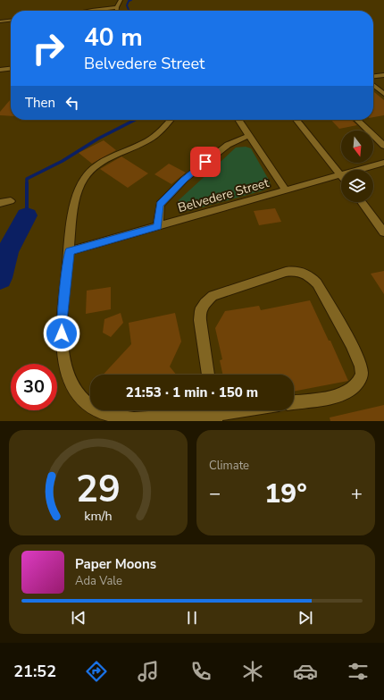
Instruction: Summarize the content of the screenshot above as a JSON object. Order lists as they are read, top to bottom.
{
  "streets": {
    "street": ["Belvedere Street"]
  },
  "north": "bottom",
  "page": {
    "turn": ["40 m", "Belvedere Street"],
    "then": "Then",
    "limit": "30",
    "trip": "21:53 · 1 min · 150 m",
    "tile": "Climate",
    "heat": ["−", "19°", "+"],
    "song": ["Paper Moons", "Ada Vale"],
    "tabs": "21:52",
    "gauge": ["29", "km/h"]
  }
}
